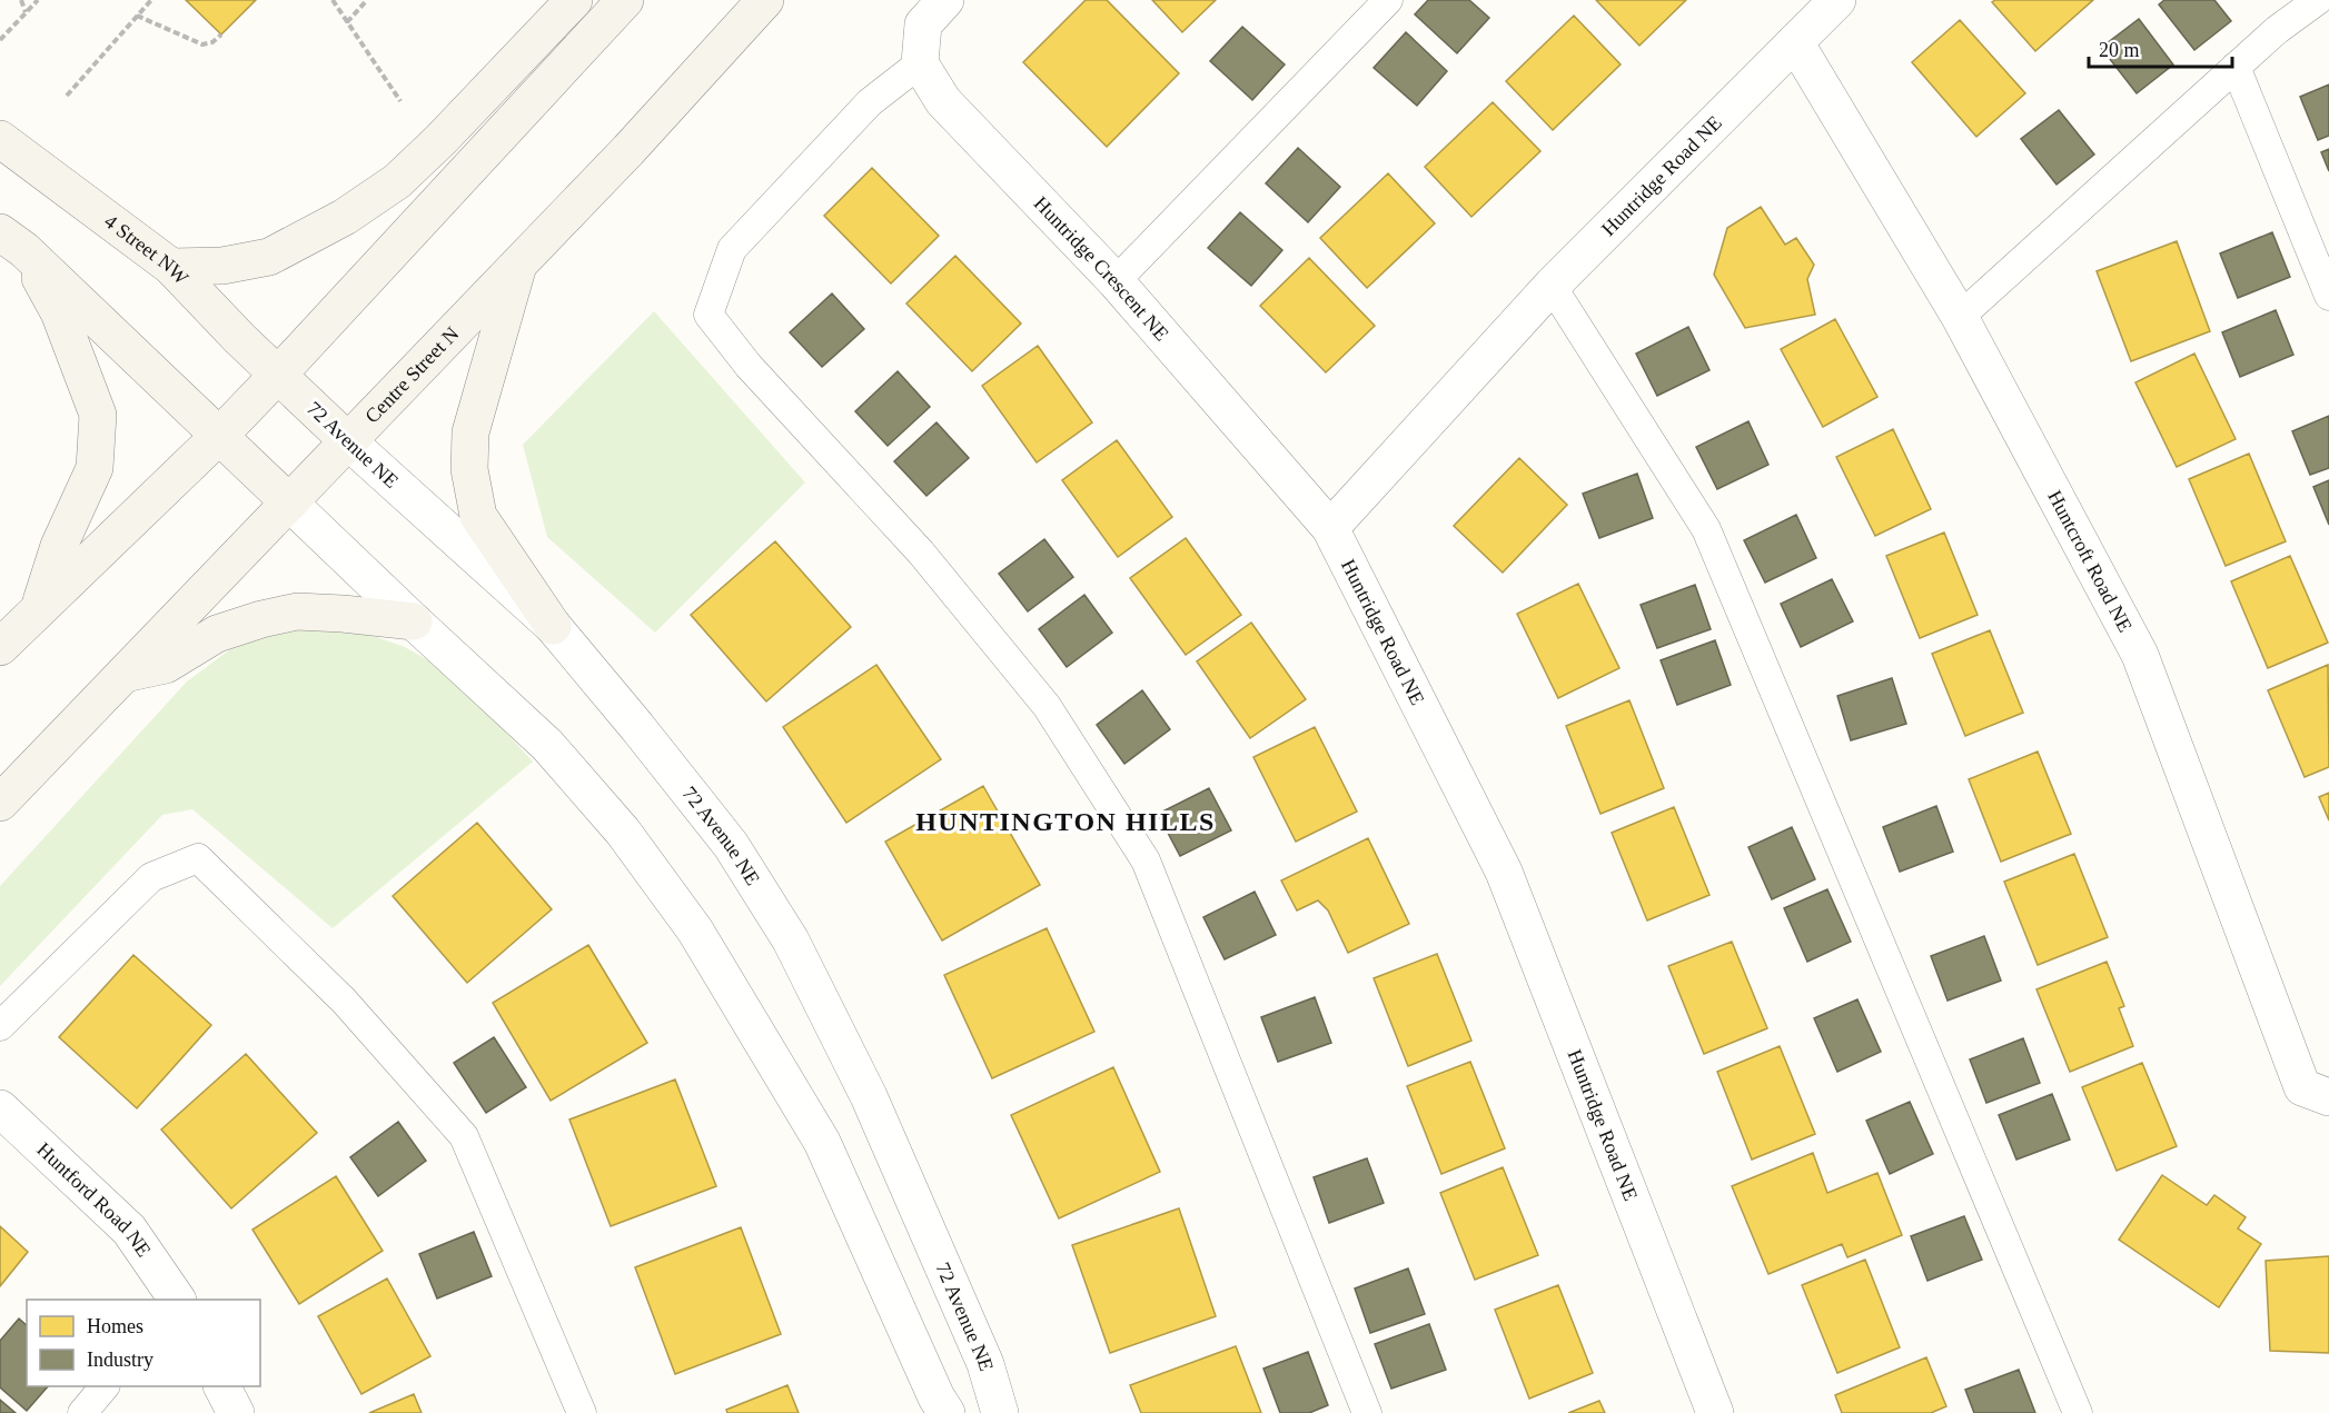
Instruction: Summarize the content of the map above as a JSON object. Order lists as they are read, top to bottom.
{
  "streets": {
    "main road": ["4 Street NW", "Centre Street N", "72 Avenue NE"],
    "street": [
      "Huntridge Road NE",
      "Huntridge Crescent NE",
      "Huntcroft Road NE",
      "Huntford Road NE"
    ]
  },
  "crossings": [
    ["Huntridge Road NE", "Huntridge Crescent NE"],
    ["Huntridge Road NE", "Huntcroft Road NE"],
    ["4 Street NW", "72 Avenue NE"],
    ["Centre Street N", "72 Avenue NE"]
  ],
  "districts": ["HUNTINGTON HILLS"],
  "legend": ["Homes", "Industry"],
  "scale_bar": "20 m"
}
